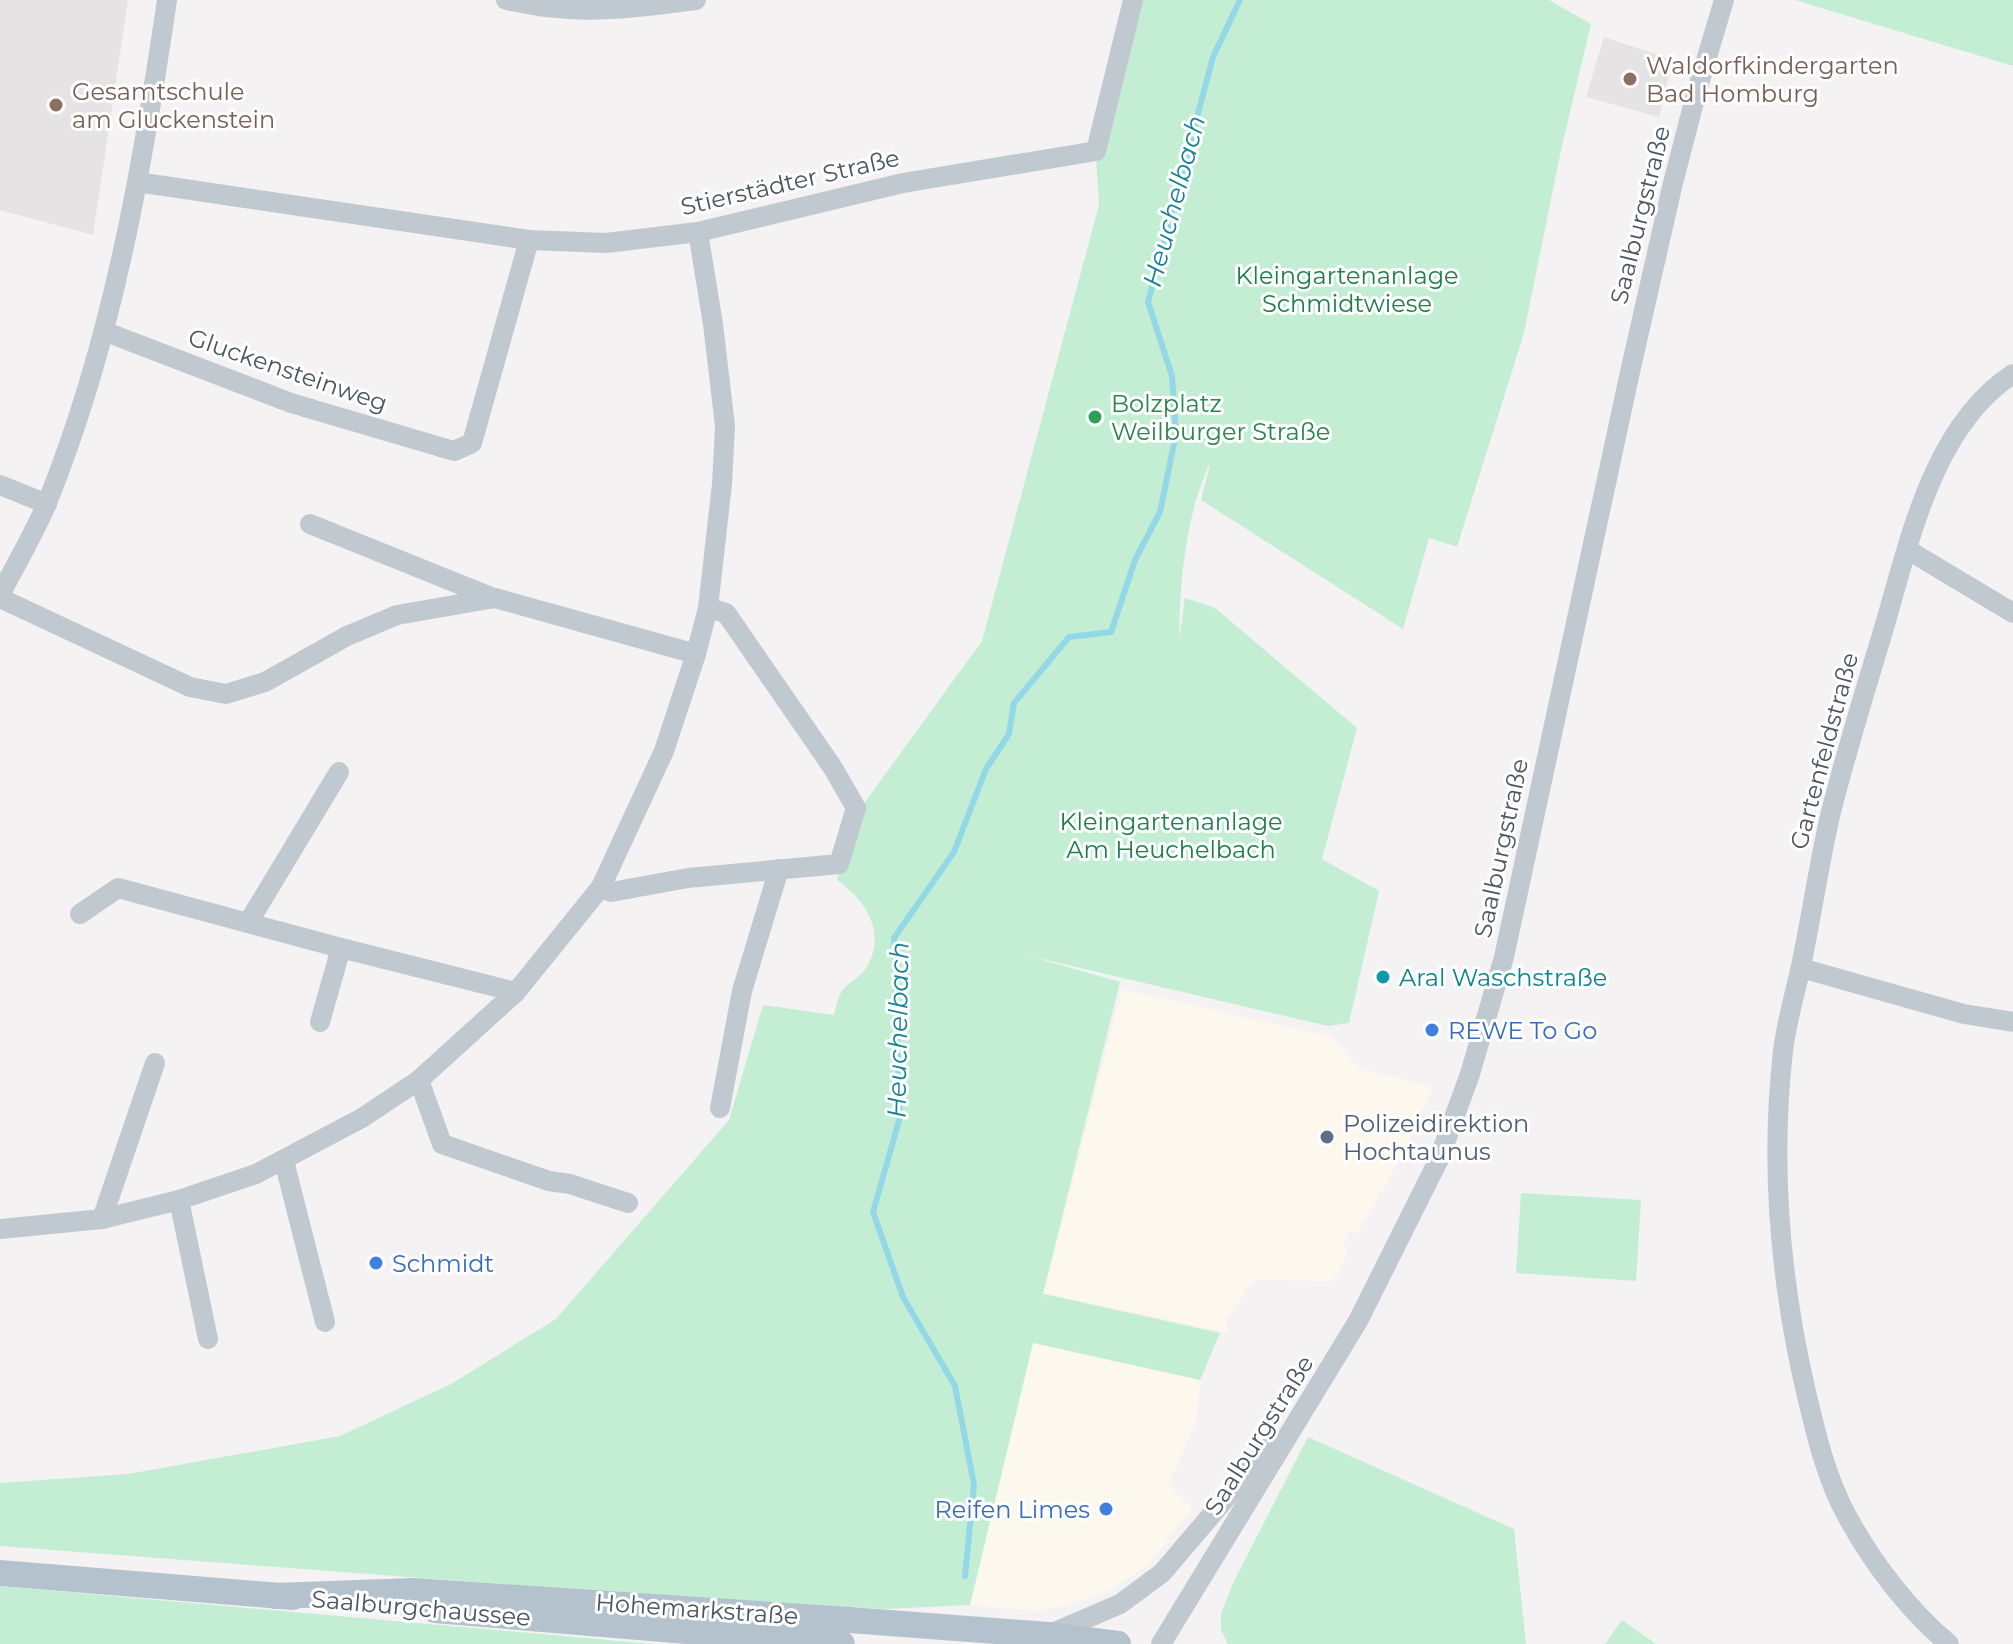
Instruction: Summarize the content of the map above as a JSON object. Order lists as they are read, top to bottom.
{
  "streets": {
    "main road": ["Saalburgchaussee", "Hohemarkstraße"],
    "street": [
      "Stierstädter Straße",
      "Saalburgstraße",
      "Gluckensteinweg",
      "Gartenfeldstraße"
    ]
  },
  "crossings": [
    ["Stierstädter Straße", "Gluckensteinweg"],
    ["Saalburgchaussee", "Hohemarkstraße"]
  ],
  "water": ["Heuchelbach"],
  "parks": ["Kleingartenanlage Schmidtwiese", "Kleingartenanlage Am Heuchelbach"],
  "places": [
    "Waldorfkindergarten Bad Homburg",
    "Gesamtschule am Gluckenstein",
    "Bolzplatz Weilburger Straße",
    "Aral Waschstraße",
    "REWE To Go",
    "Polizeidirektion Hochtaunus",
    "Schmidt",
    "Reifen Limes"
  ]
}
